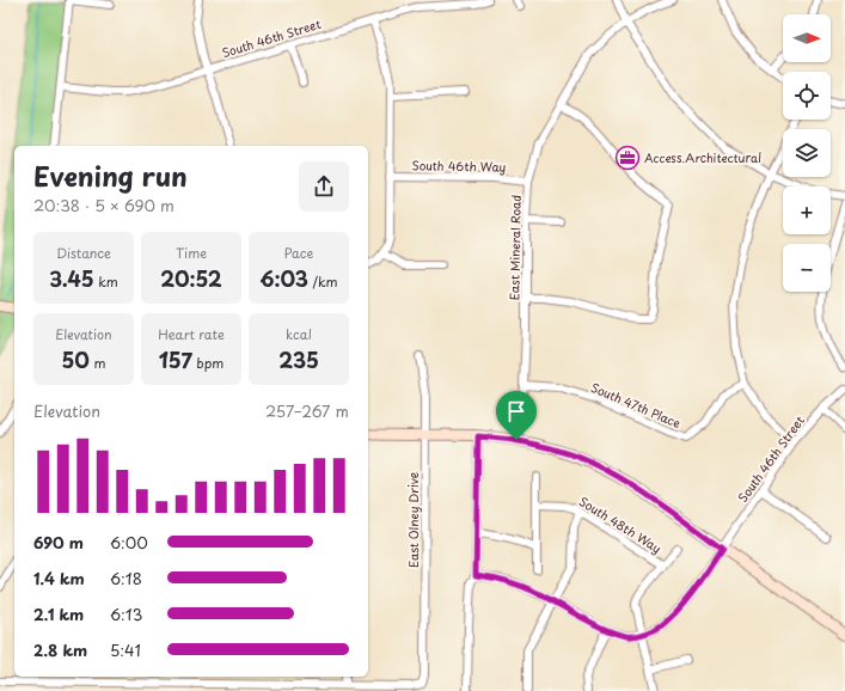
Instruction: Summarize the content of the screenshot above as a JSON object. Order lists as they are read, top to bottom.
{
  "streets": {
    "street": [
      "South 46th Street",
      "South 46th Way",
      "East Mineral Road",
      "South 47th Place",
      "East Olney Drive",
      "South 48th Way"
    ]
  },
  "crossings": [
    ["South 46th Way", "East Mineral Road"],
    ["East Mineral Road", "South 47th Place"]
  ],
  "places": {
    "office": ["Access.Architectural"]
  },
  "north": "right",
  "page": {
    "map_buttons": ["+", "−"],
    "heading": ["Evening run", "20:38 · 5 × 690 m"],
    "stats": [
      ["Distance", "3.45 km"],
      ["Time", "20:52"],
      ["Pace", "6:03 /km"],
      ["Elevation", "50 m"],
      ["Heart rate", "157 bpm"],
      ["kcal", "235"]
    ],
    "chart": ["Elevation", "257–267 m"],
    "list": [
      {
        "name": "690 m",
        "note": "6:00"
      },
      {
        "name": "1.4 km",
        "note": "6:18"
      },
      {
        "name": "2.1 km",
        "note": "6:13"
      },
      {
        "name": "2.8 km",
        "note": "5:41"
      }
    ]
  }
}
